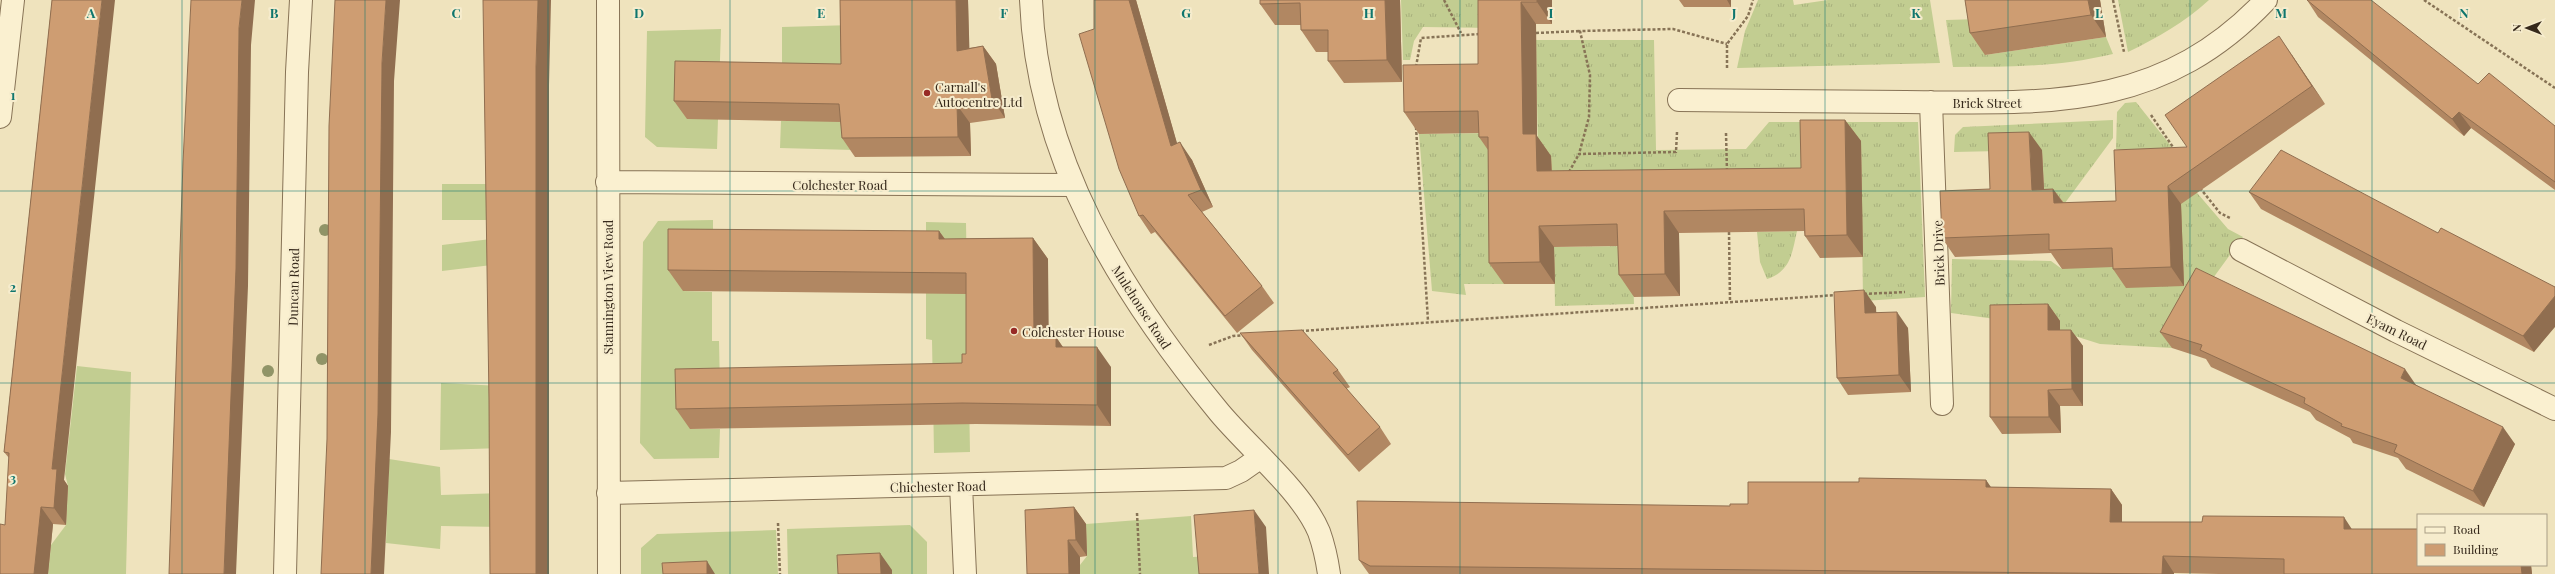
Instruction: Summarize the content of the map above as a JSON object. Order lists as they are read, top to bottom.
{
  "streets": {
    "street": [
      "Brick Street",
      "Colchester Road",
      "Brick Drive",
      "Duncan Road",
      "Stannington View Road",
      "Mulehouse Road",
      "Eyam Road",
      "Chichester Road"
    ]
  },
  "crossings": [
    ["Brick Street", "Brick Drive"],
    ["Colchester Road", "Stannington View Road"],
    ["Colchester Road", "Mulehouse Road"],
    ["Stannington View Road", "Chichester Road"],
    ["Mulehouse Road", "Chichester Road"]
  ],
  "places": ["Carnall's Autocentre Ltd", "Colchester House"],
  "legend": ["Road", "Building"],
  "north": "left",
  "grid": {
    "columns": [
      "A",
      "B",
      "C",
      "D",
      "E",
      "F",
      "G",
      "H",
      "I",
      "J",
      "K",
      "L",
      "M",
      "N"
    ],
    "rows": ["1", "2", "3"]
  }
}
